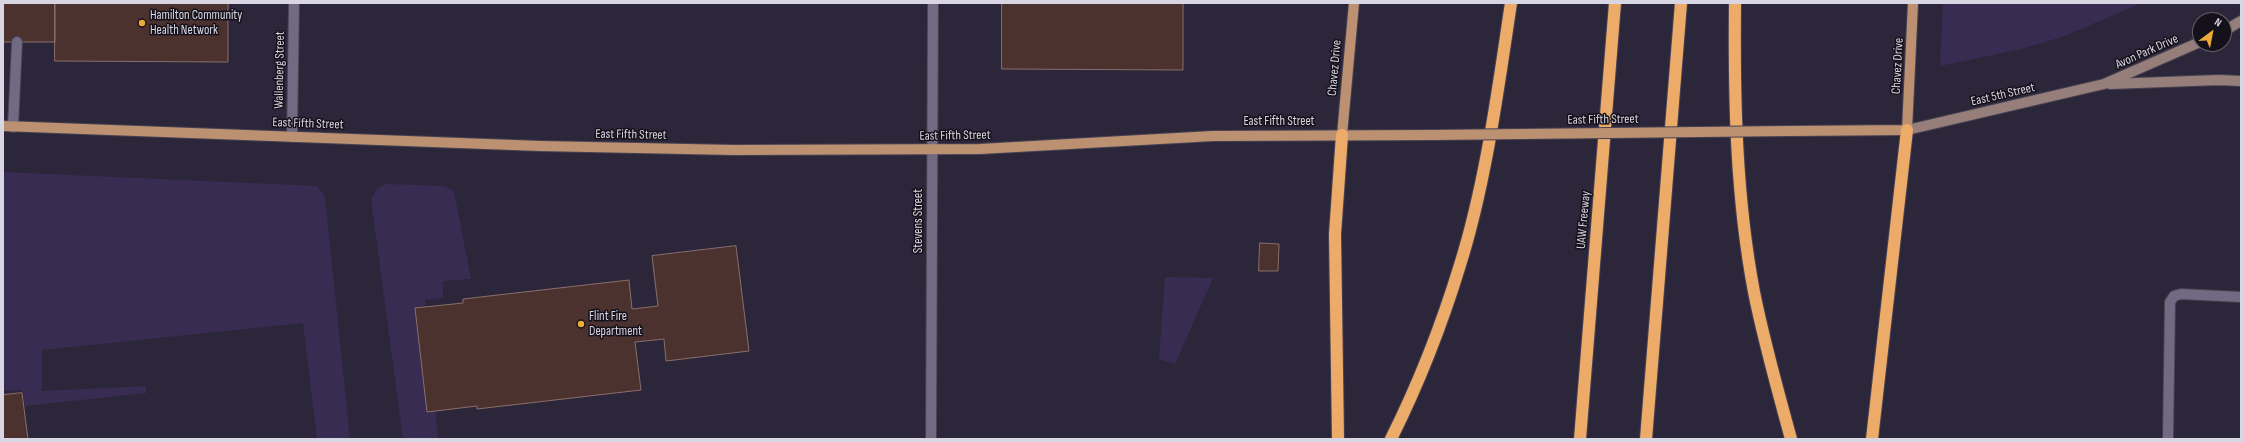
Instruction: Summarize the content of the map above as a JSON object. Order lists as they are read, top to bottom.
{
  "streets": {
    "highway": ["UAW Freeway"],
    "main road": [
      "Avon Park Drive",
      "Chavez Drive",
      "East 5th Street",
      "East Fifth Street"
    ],
    "street": ["Wallenberg Street", "Stevens Street"]
  },
  "crossings": [
    ["Avon Park Drive", "East 5th Street"],
    ["Chavez Drive", "East 5th Street"],
    ["Chavez Drive", "East Fifth Street"],
    ["Wallenberg Street", "East Fifth Street"],
    ["East 5th Street", "East Fifth Street"],
    ["East Fifth Street", "Stevens Street"]
  ],
  "places": ["Hamilton Community Health Network", "Flint Fire Department"],
  "north": "top right"
}
